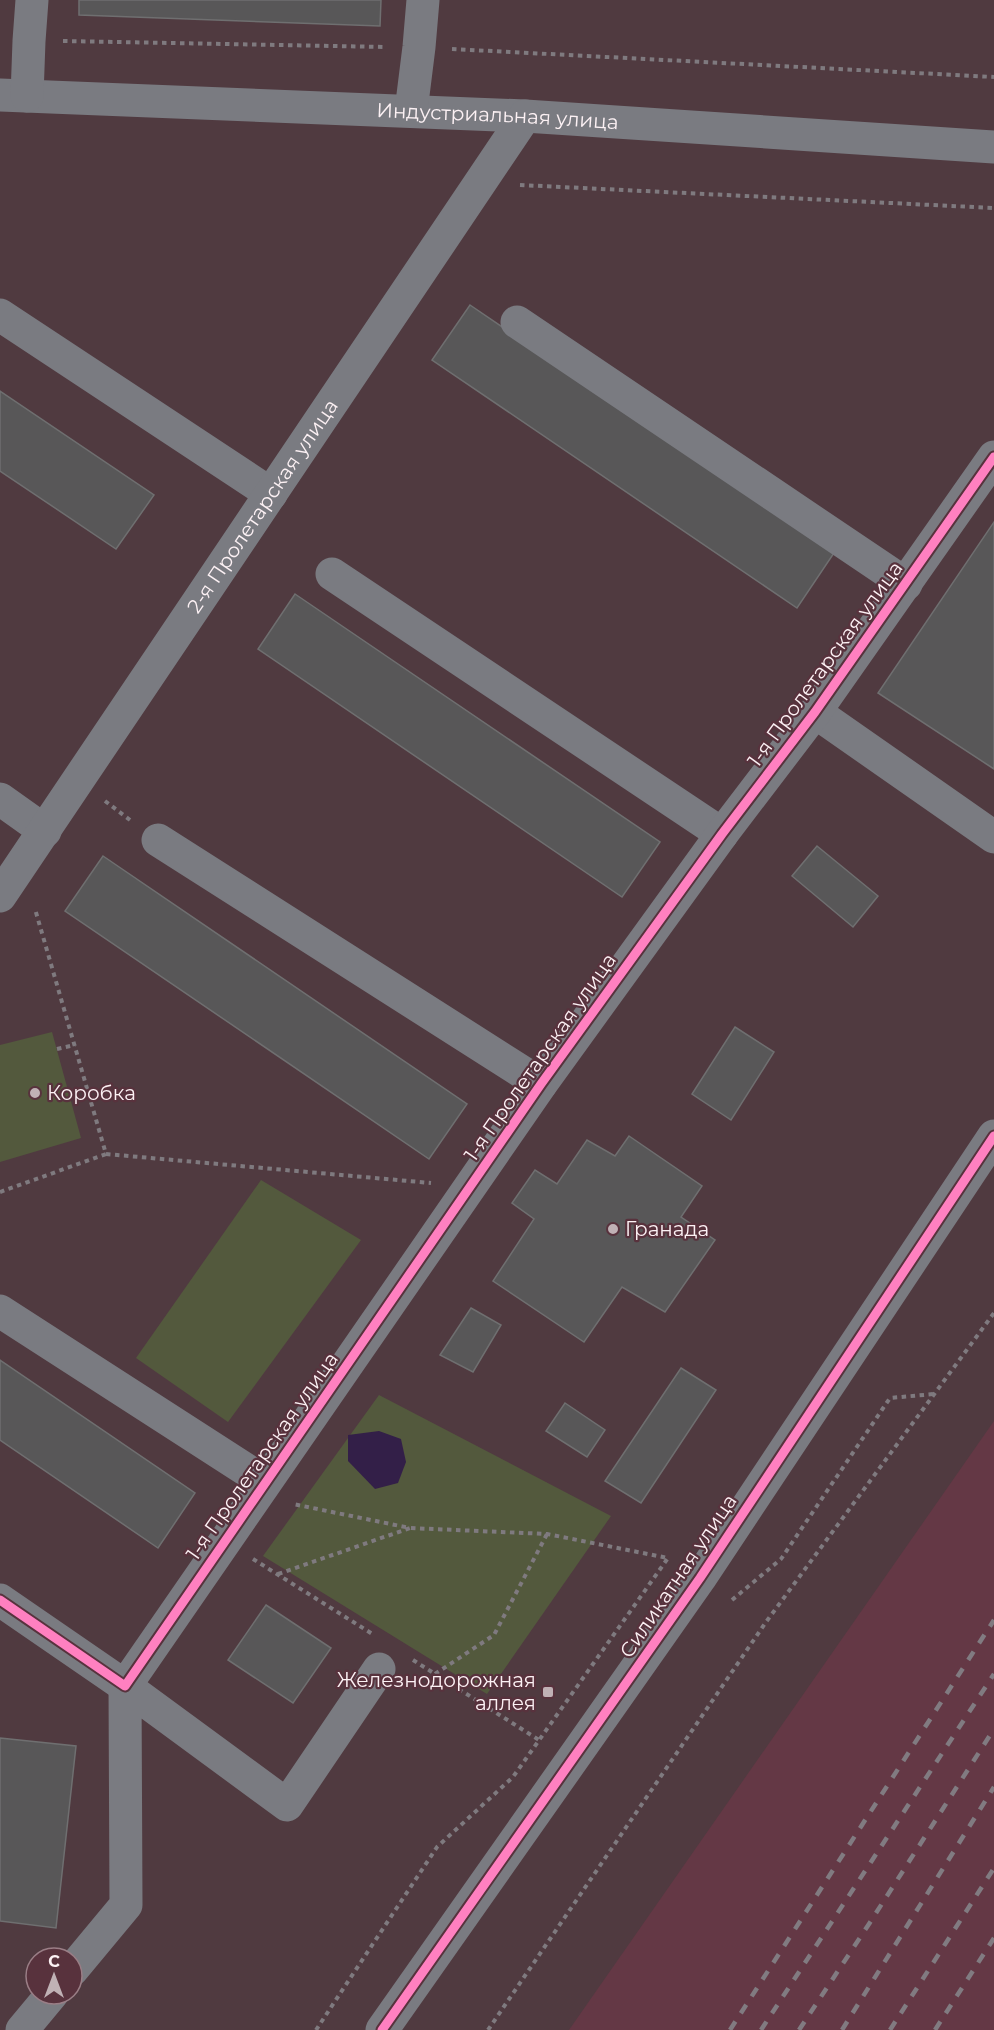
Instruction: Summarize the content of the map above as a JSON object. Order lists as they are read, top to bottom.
{
  "streets": {
    "street": [
      "Индустриальная улица",
      "2-я Пролетарская улица",
      "1-я Пролетарская улица",
      "Силикатная улица"
    ]
  },
  "crossings": [
    ["Индустриальная улица", "2-я Пролетарская улица"]
  ],
  "places": {
    "other": ["Коробка", "Гранада"],
    "transit": ["Железнодорожная аллея"]
  },
  "north": "top"
}
